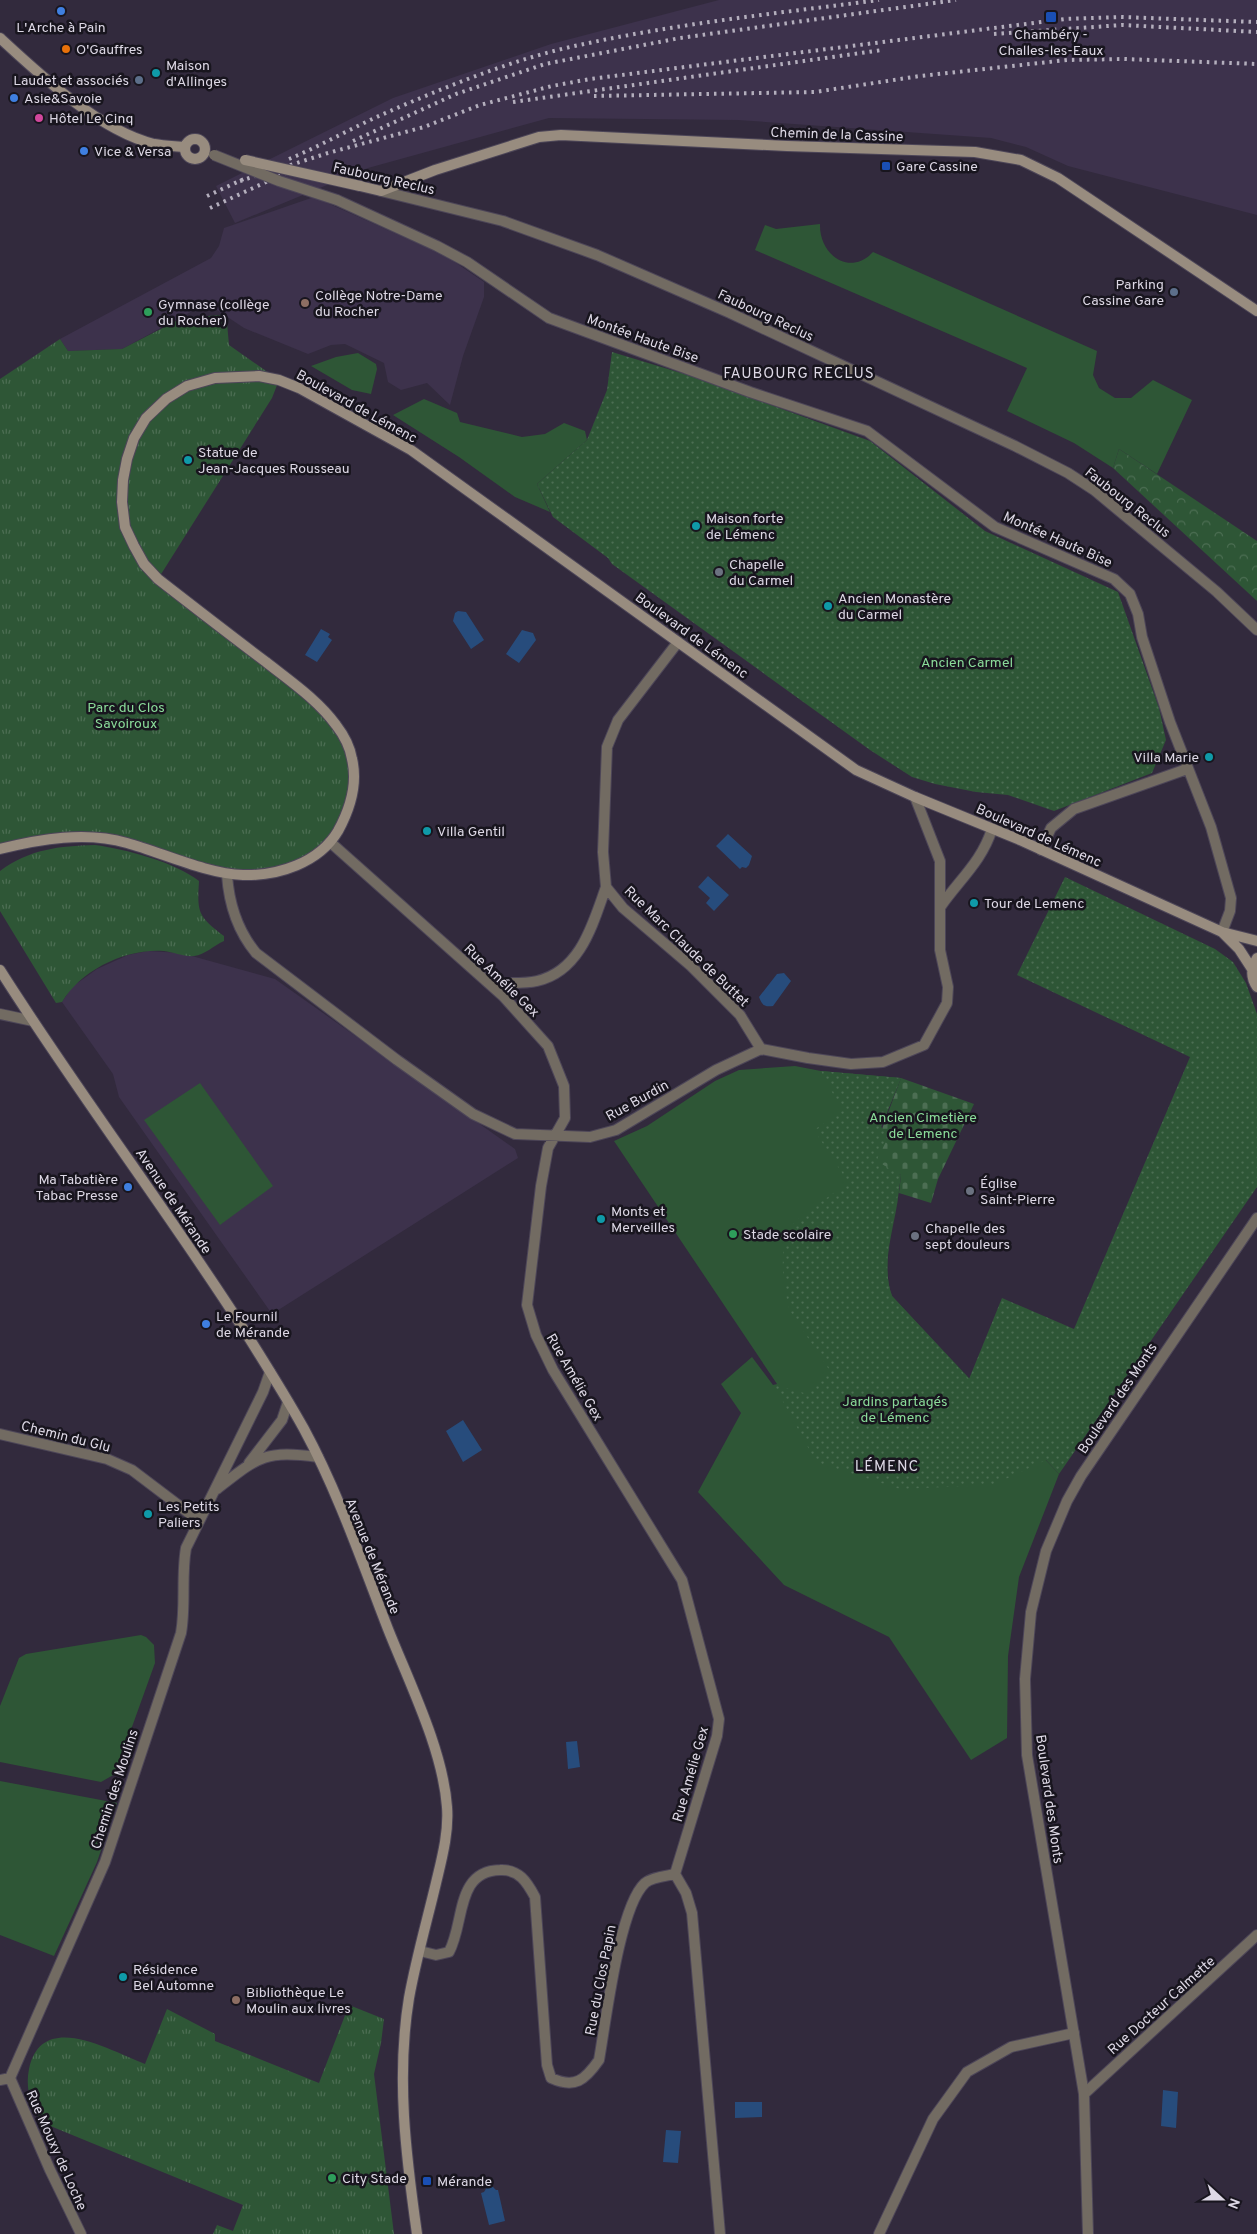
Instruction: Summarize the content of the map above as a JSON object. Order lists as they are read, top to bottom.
{
  "streets": {
    "main road": [
      "Chemin de la Cassine",
      "Faubourg Reclus",
      "Boulevard de Lémenc",
      "Avenue de Mérande"
    ],
    "street": [
      "Montée Haute Bise",
      "Rue Marc Claude de Buttet",
      "Rue Amélie Gex",
      "Rue Burdin",
      "Boulevard des Monts",
      "Chemin du Glu",
      "Chemin des Moulins",
      "Rue du Clos Papin",
      "Rue Docteur Calmette",
      "Rue Mouxy de Loche"
    ]
  },
  "crossings": [
    ["Chemin de la Cassine", "Faubourg Reclus"],
    ["Faubourg Reclus", "Montée Haute Bise"],
    ["Montée Haute Bise", "Boulevard de Lémenc"],
    ["Boulevard de Lémenc", "Rue Marc Claude de Buttet"],
    ["Boulevard de Lémenc", "Rue Amélie Gex"],
    ["Boulevard de Lémenc", "Rue Burdin"],
    ["Rue Marc Claude de Buttet", "Rue Burdin"],
    ["Rue Amélie Gex", "Rue Burdin"],
    ["Rue Amélie Gex", "Rue du Clos Papin"],
    ["Avenue de Mérande", "Chemin des Moulins"],
    ["Avenue de Mérande", "Rue du Clos Papin"],
    ["Boulevard des Monts", "Rue Docteur Calmette"],
    ["Chemin du Glu", "Chemin des Moulins"],
    ["Chemin des Moulins", "Rue Mouxy de Loche"]
  ],
  "districts": ["FAUBOURG RECLUS", "LÉMENC"],
  "parks": [
    "Ancien Carmel",
    "Parc du Clos Savoiroux",
    "Ancien Cimetière de Lemenc",
    "Jardins partagés de Lémenc"
  ],
  "places": {
    "other": [
      "L'Arche à Pain",
      "O'Gauffres",
      "Maison d'Allinges",
      "Laudet et associés",
      "Asie&Savoie",
      "Hôtel Le Cinq",
      "Vice & Versa",
      "Parking Cassine Gare",
      "Collège Notre-Dame du Rocher",
      "Gymnase (collège du Rocher)",
      "Statue de Jean-Jacques Rousseau",
      "Maison forte de Lémenc",
      "Chapelle du Carmel",
      "Ancien Monastère du Carmel",
      "Villa Marie",
      "Villa Gentil",
      "Tour de Lemenc",
      "Ma Tabatière Tabac Presse",
      "Église Saint-Pierre",
      "Monts et Merveilles",
      "Stade scolaire",
      "Chapelle des sept douleurs",
      "Le Fournil de Mérande",
      "Les Petits Paliers",
      "Résidence Bel Automne",
      "Bibliothèque Le Moulin aux livres",
      "City Stade"
    ],
    "transit": ["Chambéry - Challes-les-Eaux", "Gare Cassine", "Mérande"]
  },
  "north": "right"
}
